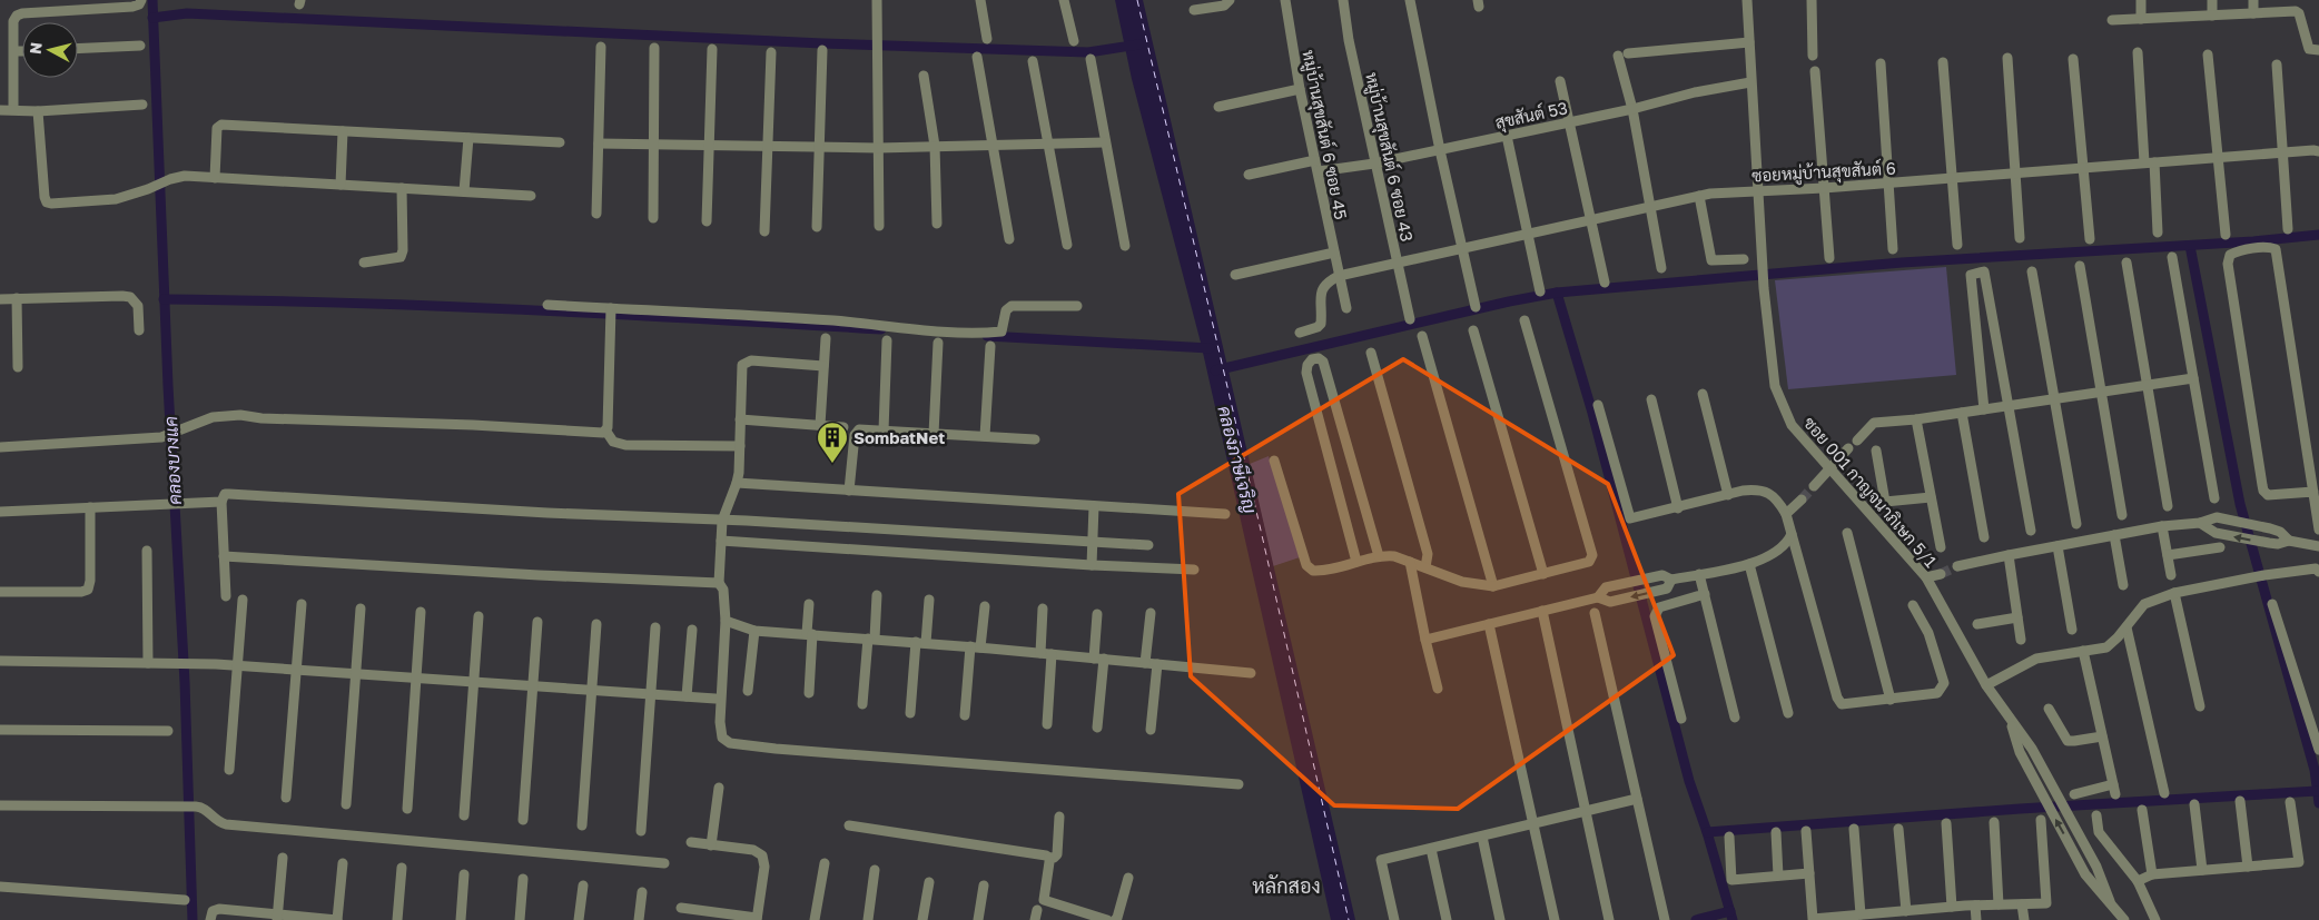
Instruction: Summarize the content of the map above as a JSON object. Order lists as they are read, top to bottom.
{
  "streets": {
    "street": [
      "สุขสันต์ 53",
      "หมู่บ้านสุขสันต์ 6 ซอย 45",
      "หมู่บ้านสุขสันต์ 6 ซอย 43",
      "ซอยหมู่บ้านสุขสันต์ 6",
      "ซอย 001 กาญจนาภิเษก 5/1"
    ]
  },
  "crossings": [
    ["สุขสันต์ 53", "หมู่บ้านสุขสันต์ 6 ซอย 45"],
    ["สุขสันต์ 53", "หมู่บ้านสุขสันต์ 6 ซอย 43"],
    ["สุขสันต์ 53", "ซอย 001 กาญจนาภิเษก 5/1"],
    ["หมู่บ้านสุขสันต์ 6 ซอย 45", "ซอยหมู่บ้านสุขสันต์ 6"],
    ["หมู่บ้านสุขสันต์ 6 ซอย 43", "ซอยหมู่บ้านสุขสันต์ 6"],
    ["ซอยหมู่บ้านสุขสันต์ 6", "ซอย 001 กาญจนาภิเษก 5/1"]
  ],
  "districts": ["หลักสอง"],
  "water": ["คลองภาษีเจริญ", "คลองบางแค"],
  "places": {
    "building": ["SombatNet"]
  },
  "north": "left"
}
